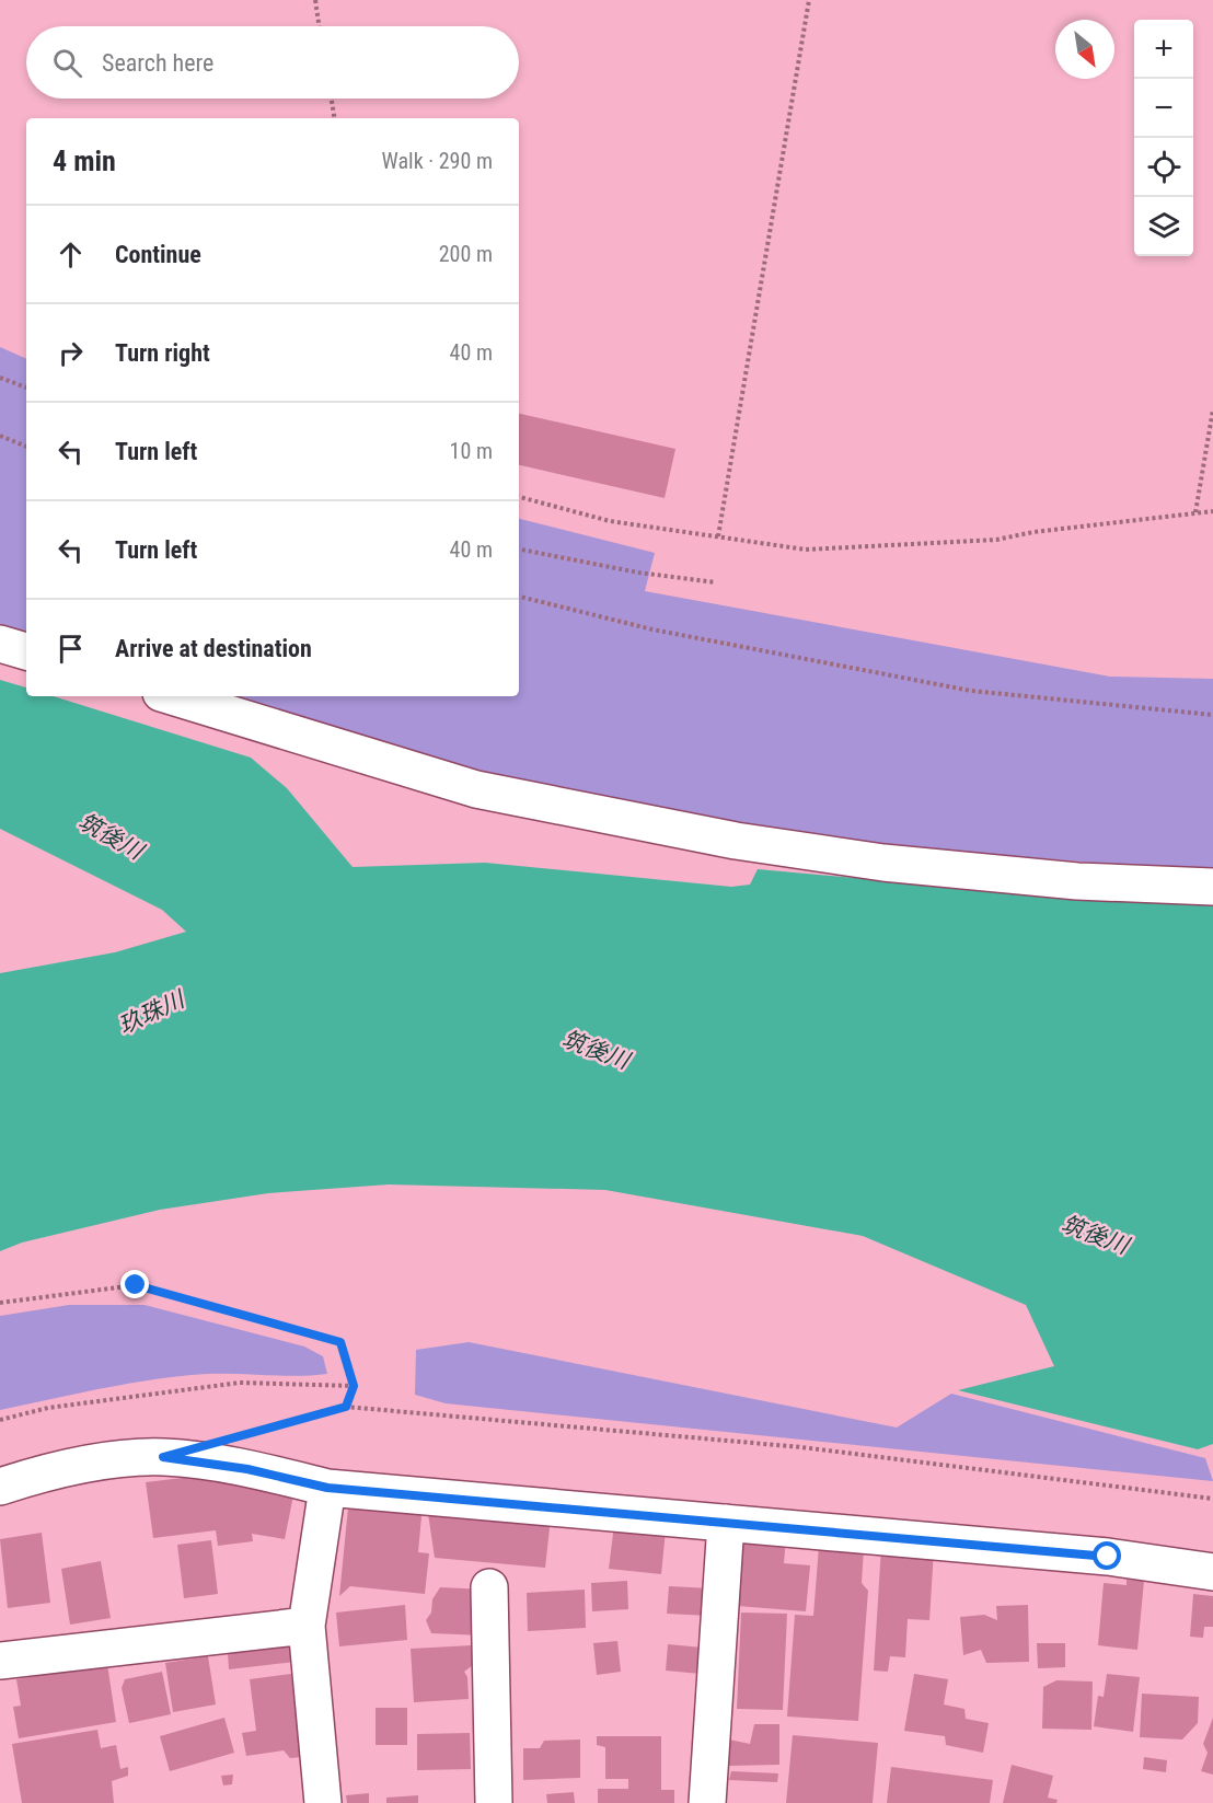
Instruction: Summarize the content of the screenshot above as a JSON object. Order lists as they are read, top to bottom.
{
  "water": ["筑後川", "玖珠川"],
  "north": "bottom right",
  "page": {
    "map_buttons": ["+", "−"],
    "search": "Search here",
    "heading": ["4 min", "Walk · 290 m"],
    "list": [
      ["Continue", "200 m"],
      ["Turn right", "40 m"],
      ["Turn left", "10 m"],
      ["Turn left", "40 m"],
      "Arrive at destination"
    ]
  }
}
